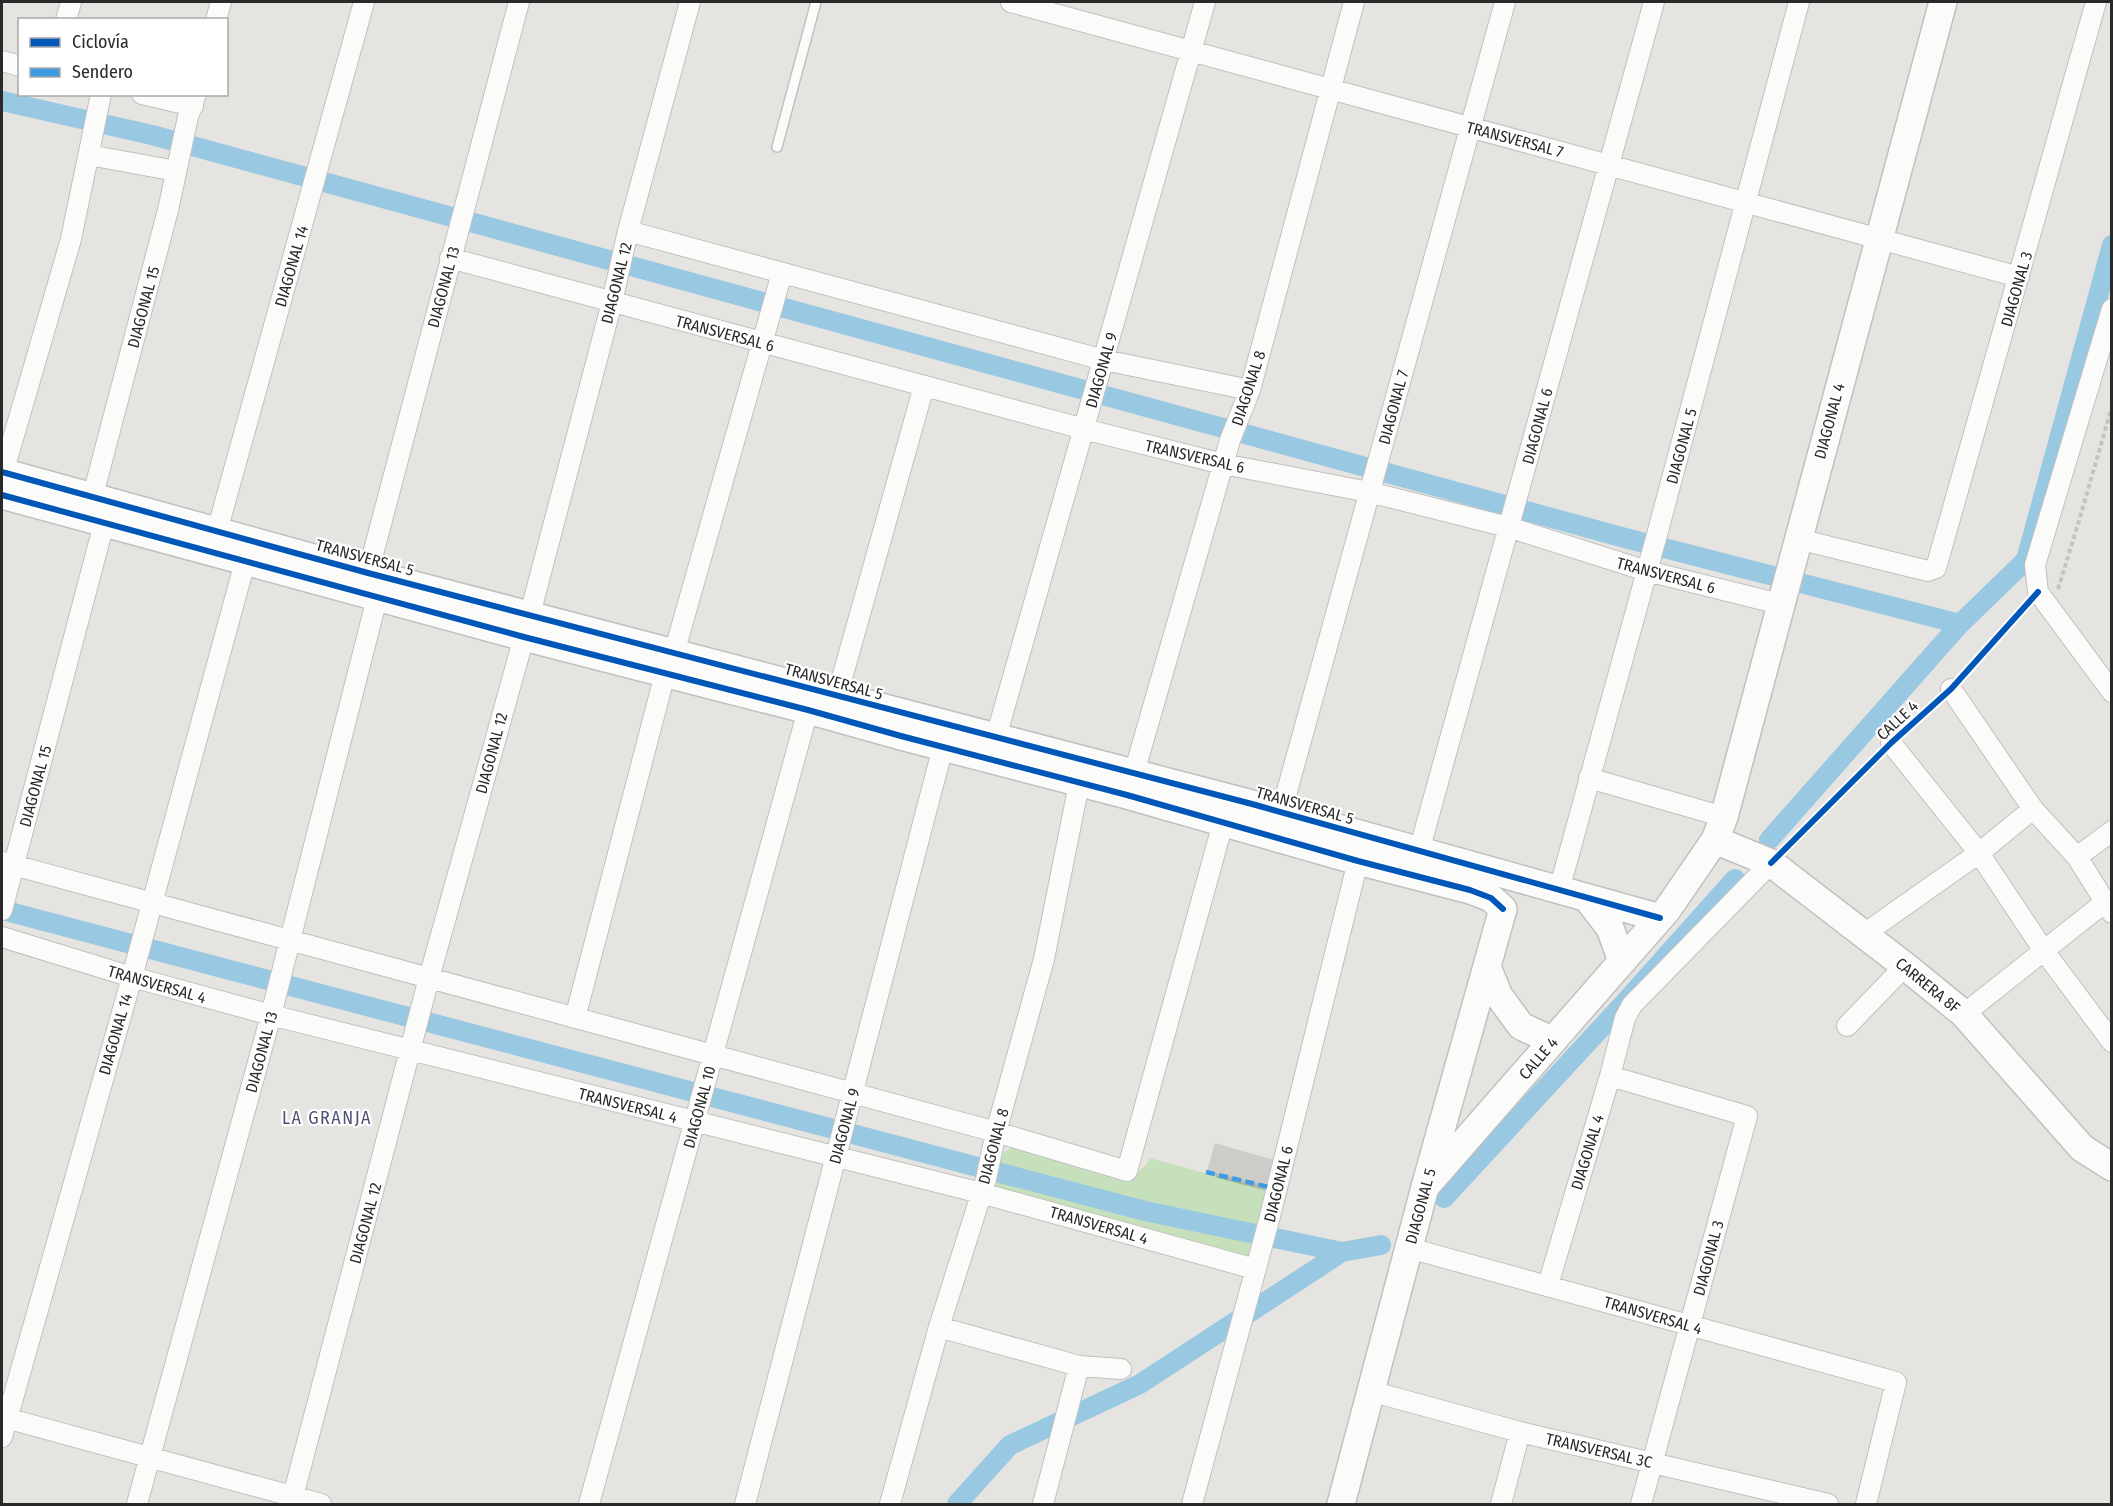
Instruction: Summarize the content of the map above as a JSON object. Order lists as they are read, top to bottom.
{
  "streets": {
    "street": [
      "TRANSVERSAL 7",
      "DIAGONAL 14",
      "DIAGONAL 12",
      "DIAGONAL 13",
      "DIAGONAL 3",
      "DIAGONAL 15",
      "TRANSVERSAL 6",
      "DIAGONAL 9",
      "DIAGONAL 8",
      "DIAGONAL 7",
      "DIAGONAL 4",
      "DIAGONAL 6",
      "DIAGONAL 5",
      "TRANSVERSAL 5",
      "CALLE 4",
      "TRANSVERSAL 4",
      "CARRERA 8F",
      "DIAGONAL 10",
      "TRANSVERSAL 3C"
    ]
  },
  "crossings": [
    ["TRANSVERSAL 7", "DIAGONAL 3"],
    ["TRANSVERSAL 7", "DIAGONAL 9"],
    ["TRANSVERSAL 7", "DIAGONAL 8"],
    ["TRANSVERSAL 7", "DIAGONAL 7"],
    ["TRANSVERSAL 7", "DIAGONAL 4"],
    ["TRANSVERSAL 7", "DIAGONAL 6"],
    ["TRANSVERSAL 7", "DIAGONAL 5"],
    ["DIAGONAL 14", "TRANSVERSAL 5"],
    ["DIAGONAL 14", "TRANSVERSAL 4"],
    ["DIAGONAL 12", "TRANSVERSAL 6"],
    ["DIAGONAL 12", "TRANSVERSAL 5"],
    ["DIAGONAL 12", "TRANSVERSAL 4"],
    ["DIAGONAL 13", "TRANSVERSAL 6"],
    ["DIAGONAL 13", "TRANSVERSAL 5"],
    ["DIAGONAL 13", "TRANSVERSAL 4"],
    ["DIAGONAL 3", "DIAGONAL 4"],
    ["DIAGONAL 3", "TRANSVERSAL 4"],
    ["DIAGONAL 3", "TRANSVERSAL 3C"],
    ["DIAGONAL 15", "TRANSVERSAL 5"],
    ["TRANSVERSAL 6", "DIAGONAL 9"],
    ["TRANSVERSAL 6", "DIAGONAL 8"],
    ["TRANSVERSAL 6", "DIAGONAL 7"],
    ["TRANSVERSAL 6", "DIAGONAL 4"],
    ["TRANSVERSAL 6", "DIAGONAL 6"],
    ["TRANSVERSAL 6", "DIAGONAL 5"],
    ["DIAGONAL 9", "TRANSVERSAL 5"],
    ["DIAGONAL 9", "TRANSVERSAL 4"],
    ["DIAGONAL 8", "TRANSVERSAL 5"],
    ["DIAGONAL 8", "TRANSVERSAL 4"],
    ["DIAGONAL 7", "TRANSVERSAL 5"],
    ["DIAGONAL 4", "CALLE 4"],
    ["DIAGONAL 4", "TRANSVERSAL 4"],
    ["DIAGONAL 4", "CARRERA 8F"],
    ["DIAGONAL 6", "TRANSVERSAL 5"],
    ["DIAGONAL 6", "TRANSVERSAL 4"],
    ["DIAGONAL 5", "TRANSVERSAL 5"],
    ["DIAGONAL 5", "CALLE 4"],
    ["DIAGONAL 5", "TRANSVERSAL 4"],
    ["DIAGONAL 5", "TRANSVERSAL 3C"],
    ["TRANSVERSAL 5", "CALLE 4"],
    ["TRANSVERSAL 5", "DIAGONAL 10"],
    ["CALLE 4", "CARRERA 8F"],
    ["TRANSVERSAL 4", "DIAGONAL 10"]
  ],
  "districts": ["LA GRANJA"],
  "legend": ["Ciclovía", "Sendero"]
}
